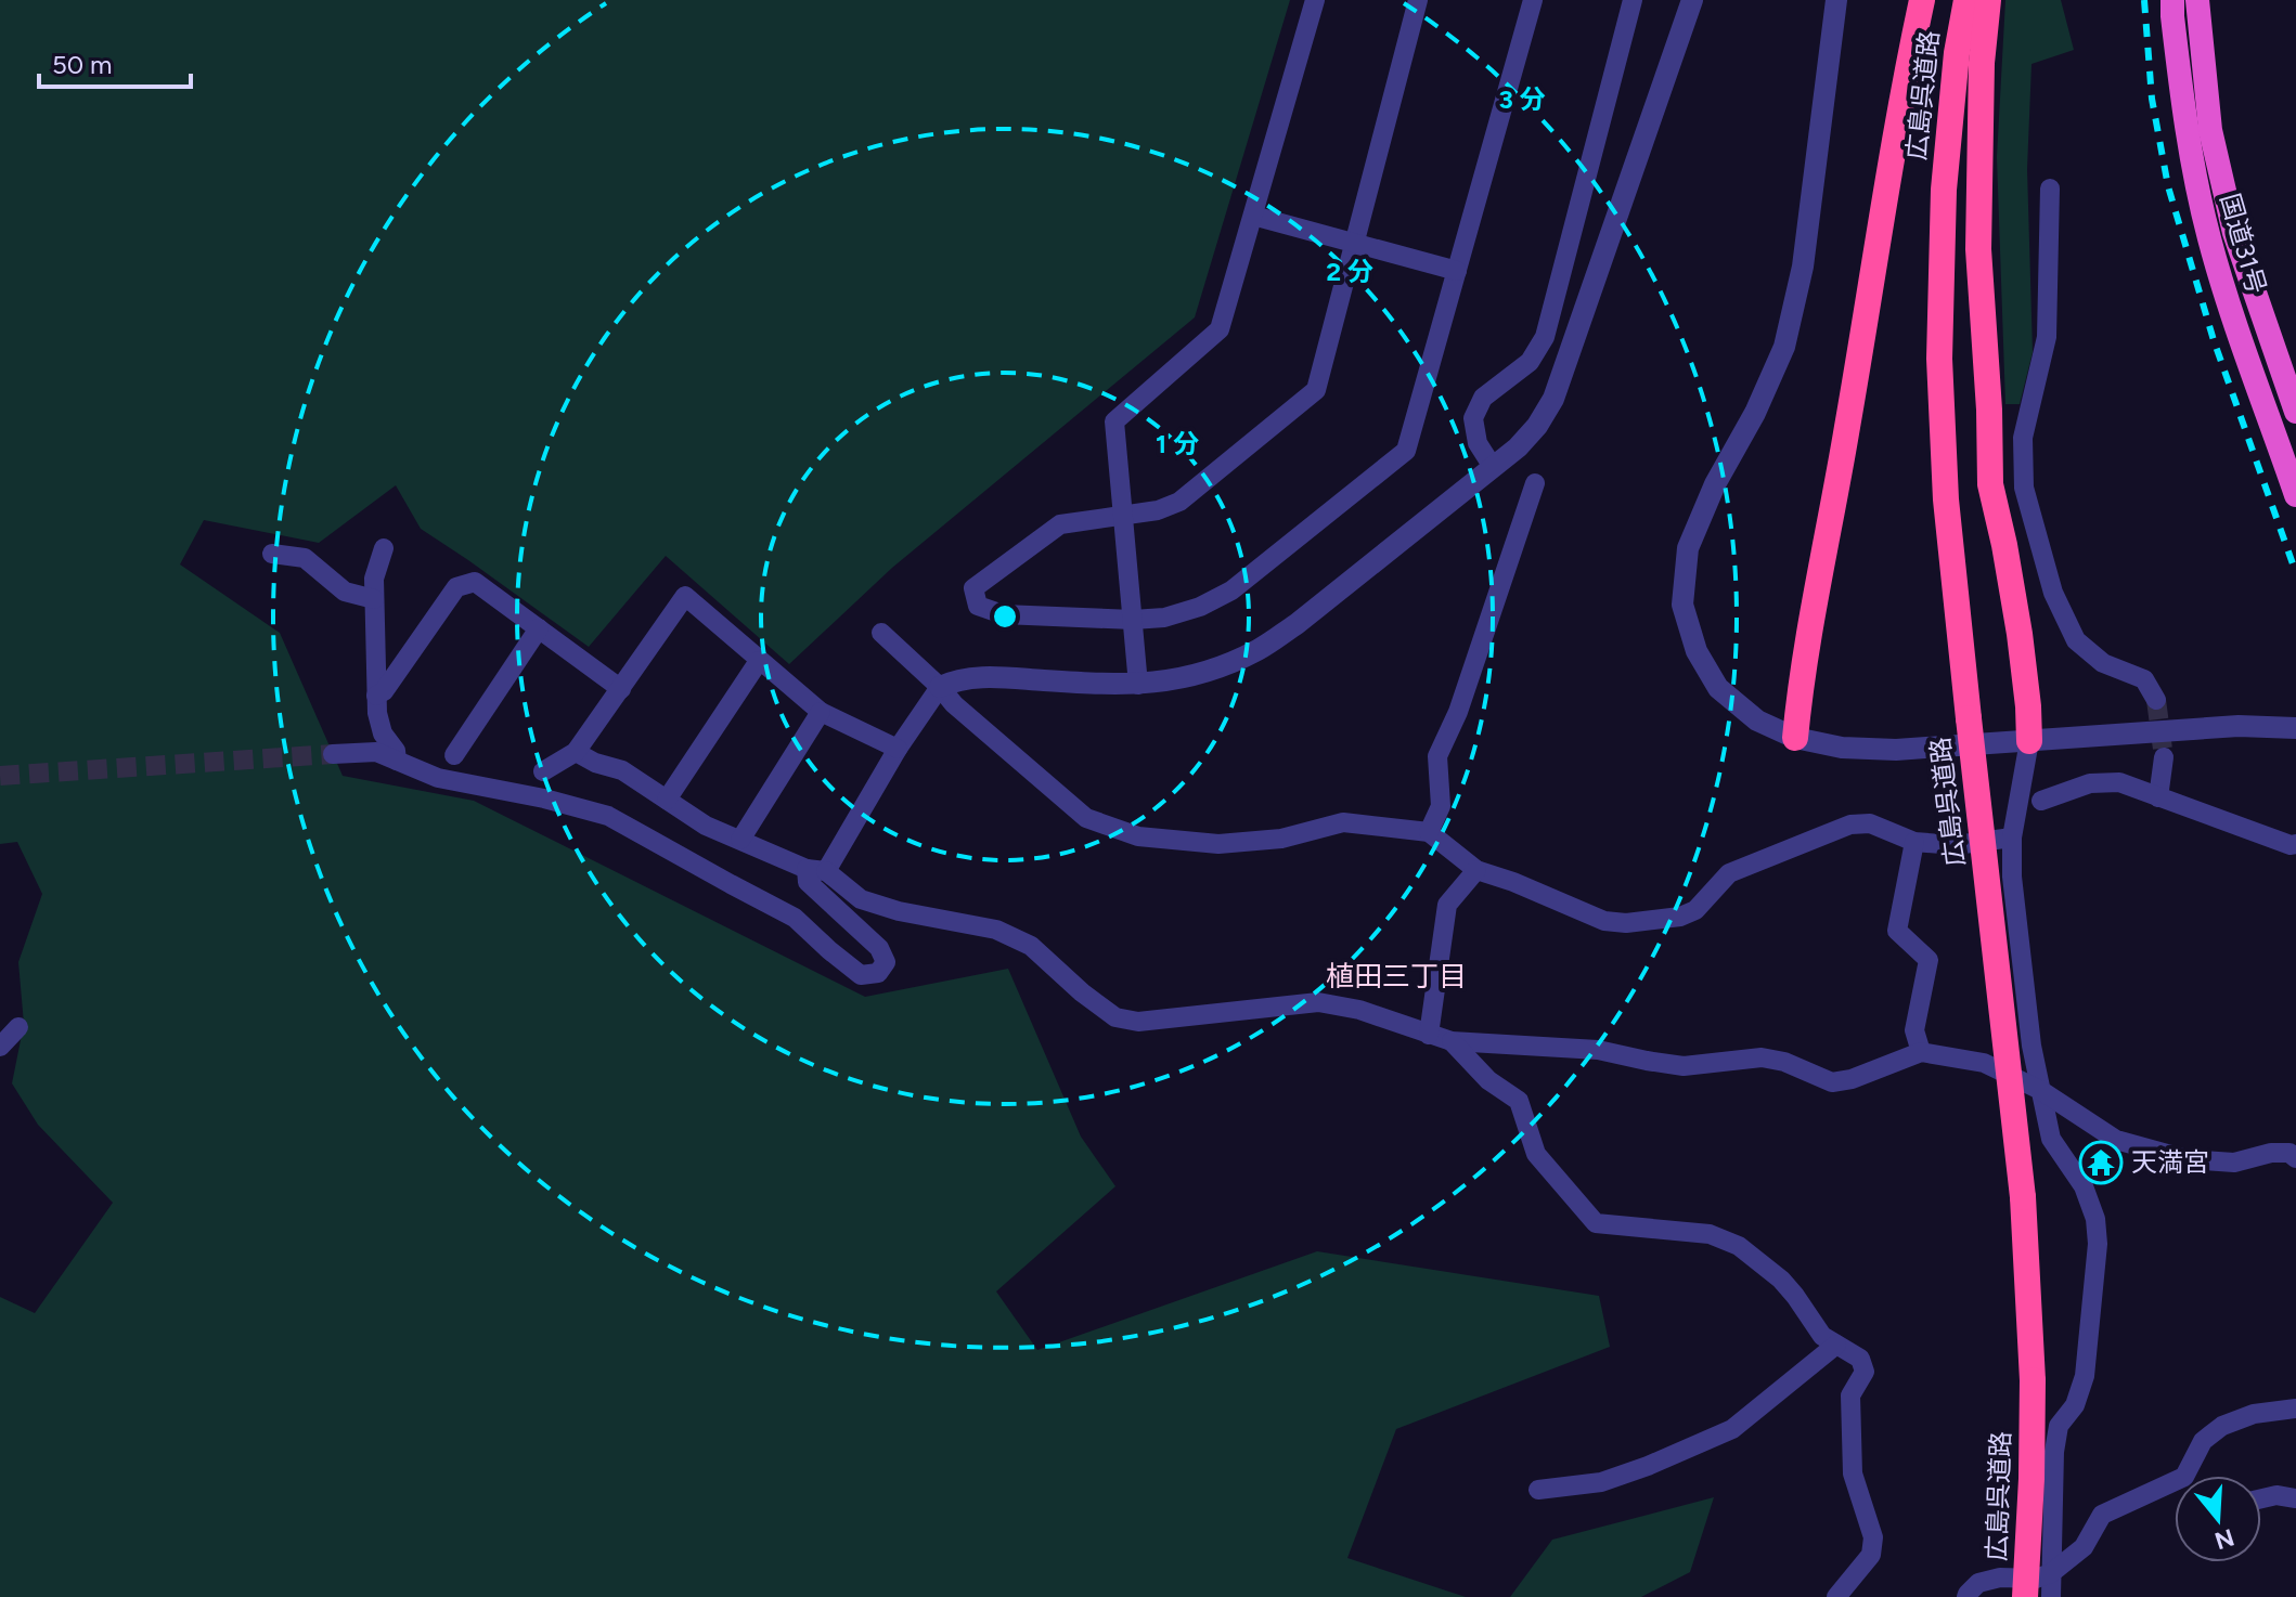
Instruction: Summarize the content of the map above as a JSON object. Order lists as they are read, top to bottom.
{
  "streets": {
    "highway": ["広島呉道路", "国道31号"]
  },
  "districts": ["植田三丁目"],
  "places": {
    "temple": ["天満宮"]
  },
  "scale_bar": "50 m",
  "north": "bottom",
  "rings": ["3 分", "2 分", "1 分"]
}
